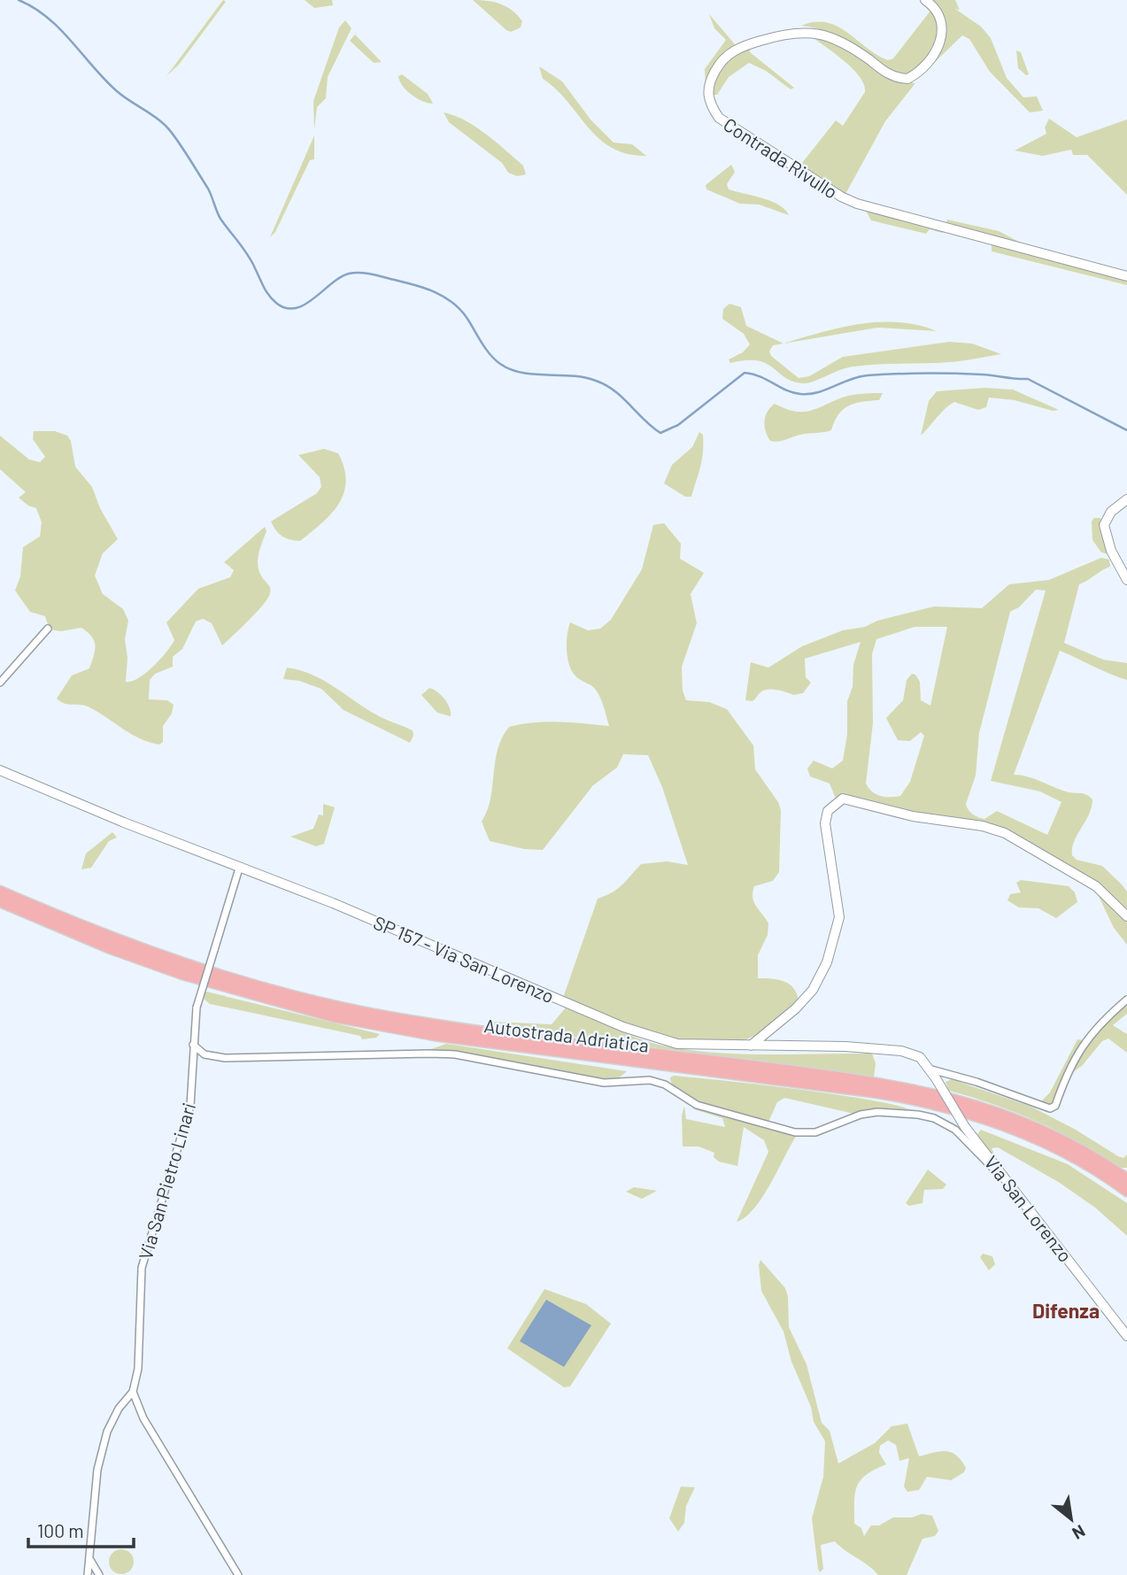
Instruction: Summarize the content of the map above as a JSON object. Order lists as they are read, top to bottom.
{
  "streets": {
    "highway": ["Autostrada Adriatica"],
    "street": [
      "Contrada Rivullo",
      "SP 157 - Via San Lorenzo",
      "Via San Pietro Linari",
      "Via San Lorenzo"
    ]
  },
  "crossings": [
    ["SP 157 - Via San Lorenzo", "Via San Pietro Linari"],
    ["SP 157 - Via San Lorenzo", "Via San Lorenzo"]
  ],
  "districts": ["Difenza"],
  "scale_bar": "100 m",
  "north": "bottom right"
}
